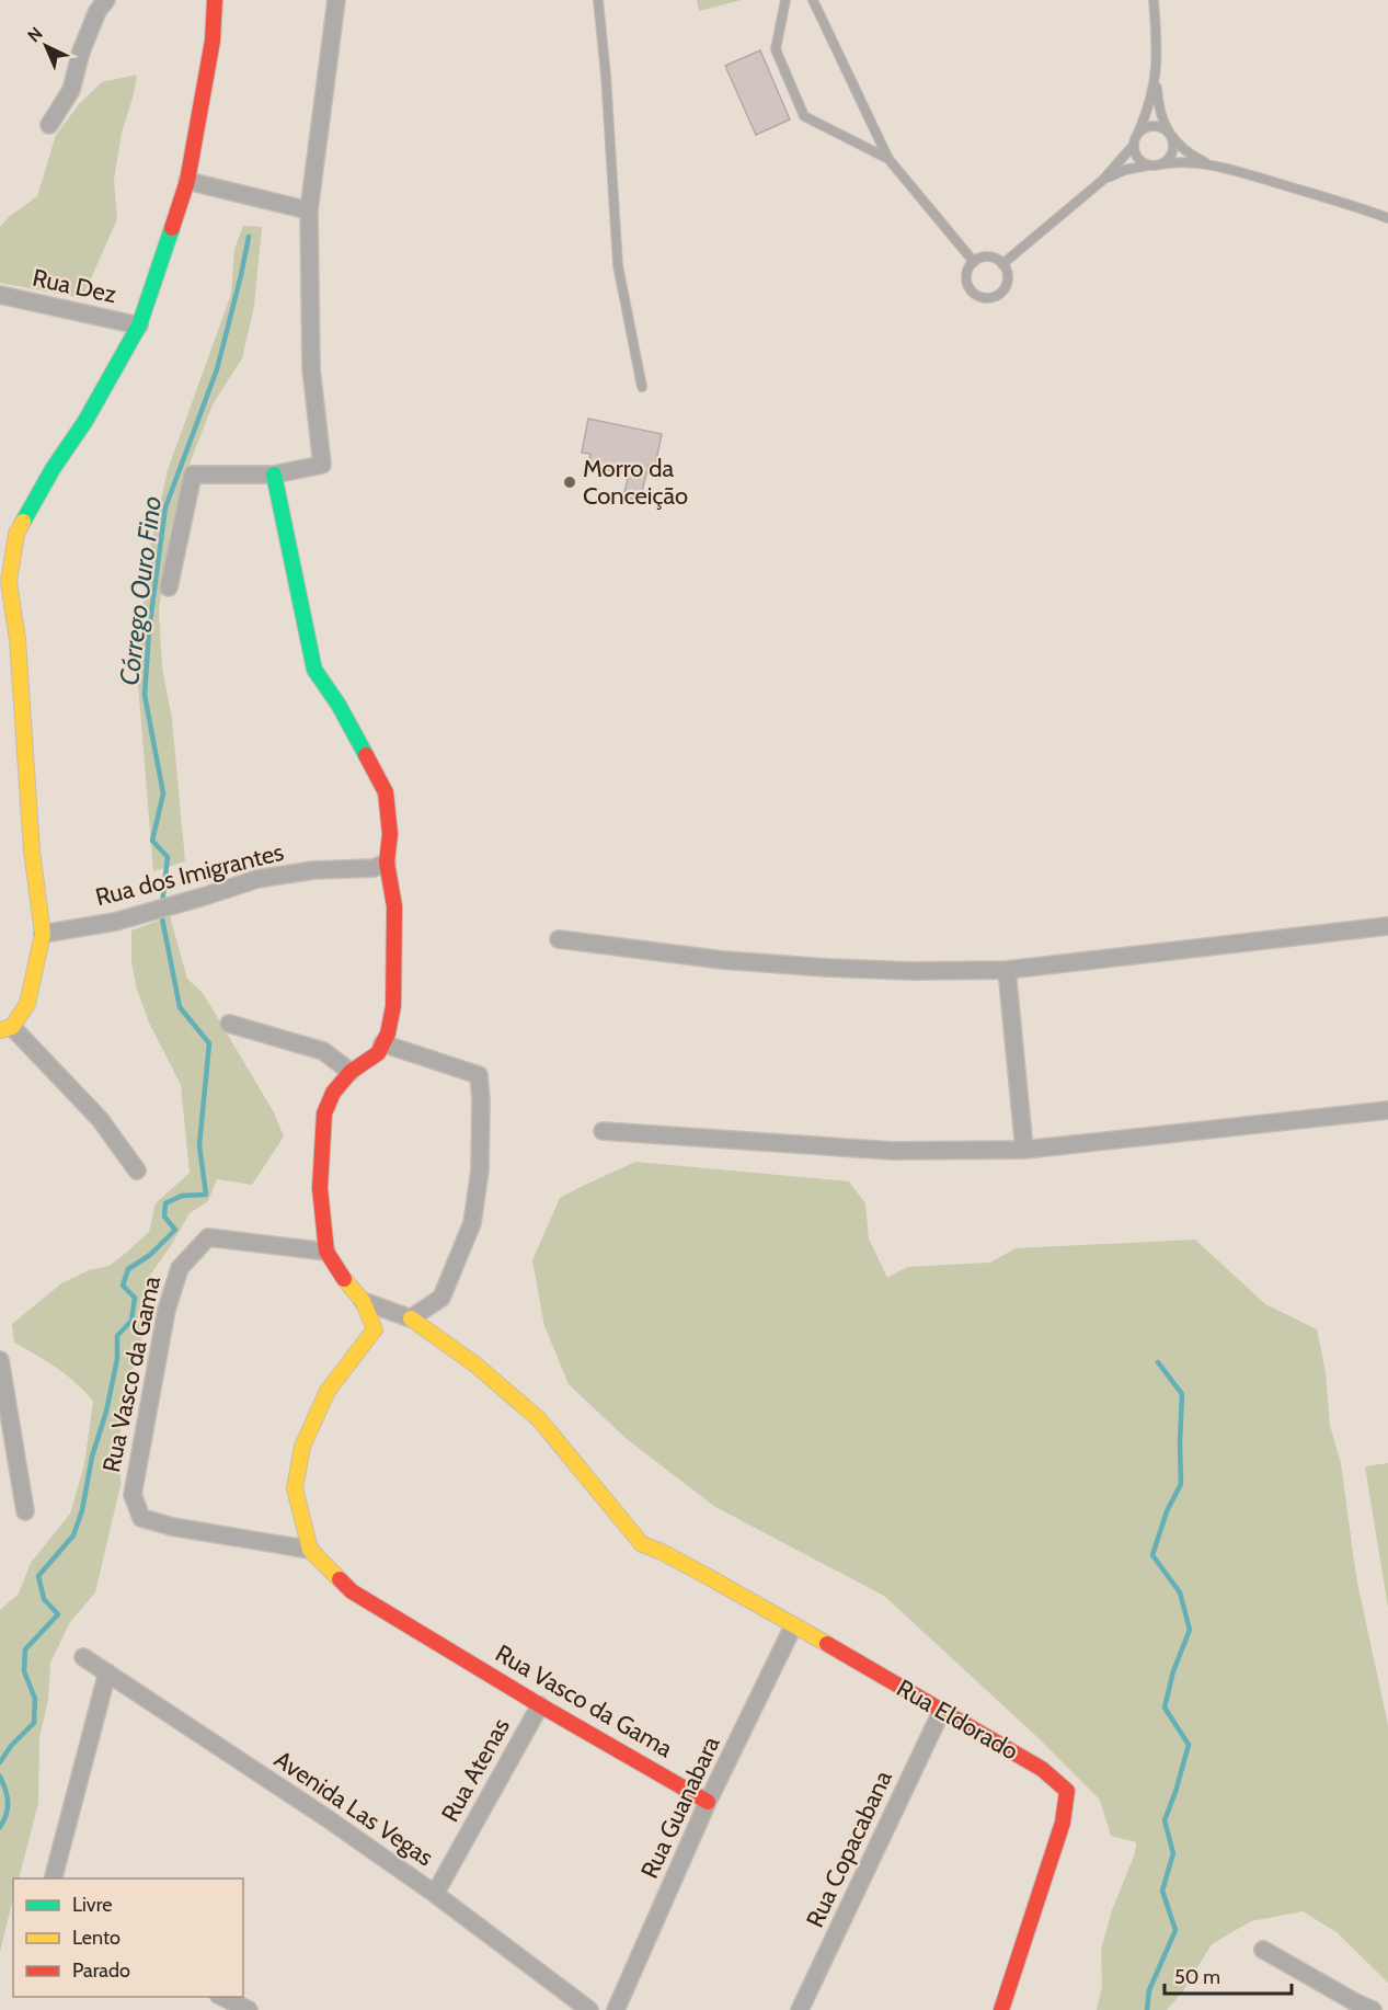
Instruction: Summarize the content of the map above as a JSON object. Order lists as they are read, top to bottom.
{
  "streets": {
    "street": [
      "Rua Dez",
      "Rua dos Imigrantes",
      "Rua Vasco da Gama",
      "Rua Eldorado",
      "Rua Atenas",
      "Rua Guanabara",
      "Avenida Las Vegas",
      "Rua Copacabana"
    ]
  },
  "crossings": [
    ["Rua Vasco da Gama", "Rua Atenas"],
    ["Rua Vasco da Gama", "Rua Guanabara"],
    ["Rua Eldorado", "Rua Guanabara"],
    ["Rua Eldorado", "Rua Copacabana"],
    ["Rua Atenas", "Avenida Las Vegas"]
  ],
  "water": ["Córrego Ouro Fino"],
  "places": ["Morro da Conceição"],
  "legend": ["Livre", "Lento", "Parado"],
  "scale_bar": "50 m",
  "north": "top left"
}
